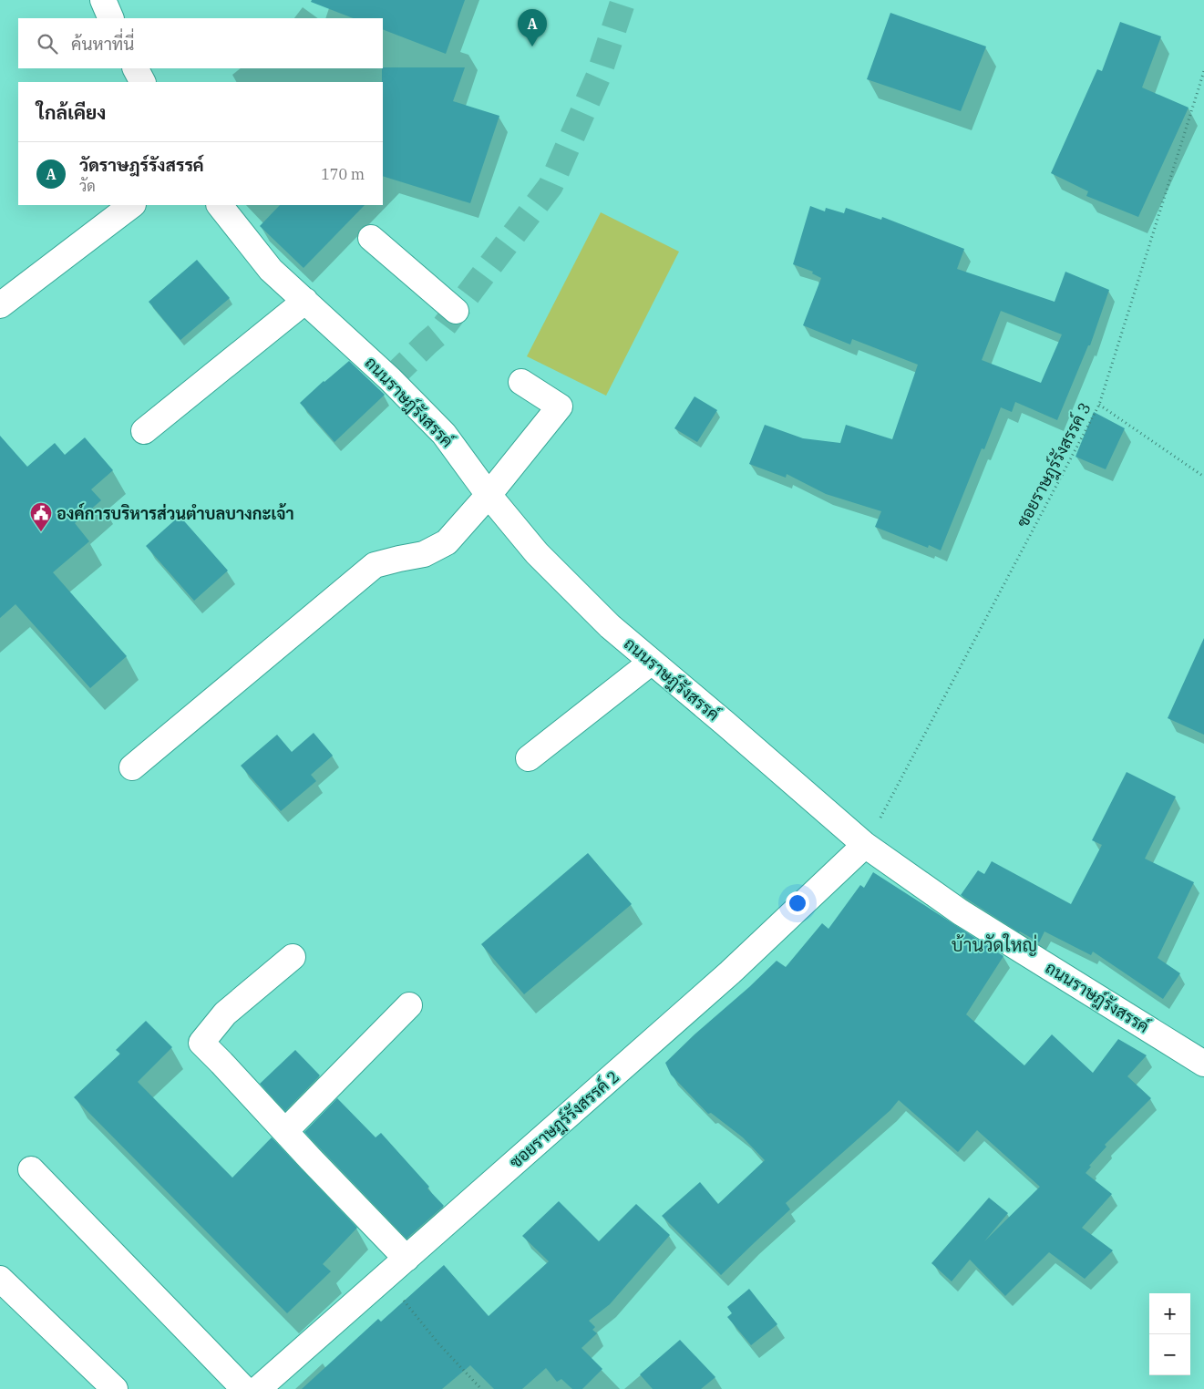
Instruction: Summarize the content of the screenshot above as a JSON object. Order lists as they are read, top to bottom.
{
  "streets": {
    "street": ["ถนนราษฎ์รังสรรค์", "ซอยราษฎร์รังสรรค์ 2"],
    "path": ["ซอยราษฎร์รังสรรค์ 3"]
  },
  "crossings": [
    ["ถนนราษฎ์รังสรรค์", "ซอยราษฎร์รังสรรค์ 3"],
    ["ถนนราษฎ์รังสรรค์", "ซอยราษฎร์รังสรรค์ 2"],
    ["ซอยราษฎร์รังสรรค์ 3", "ซอยราษฎร์รังสรรค์ 2"]
  ],
  "districts": ["บ้านวัดใหญ่"],
  "places": {
    "public building": ["องค์การบริหารส่วนตำบลบางกะเจ้า"]
  },
  "page": {
    "pins": "A",
    "search": "ค้นหาที่นี่",
    "heading": "ใกล้เคียง",
    "list": [
      {
        "mark": "A",
        "name": "วัดราษฎร์รังสรรค์",
        "note": "วัด",
        "value": "170 m"
      }
    ],
    "map_buttons": ["+", "−"]
  }
}
